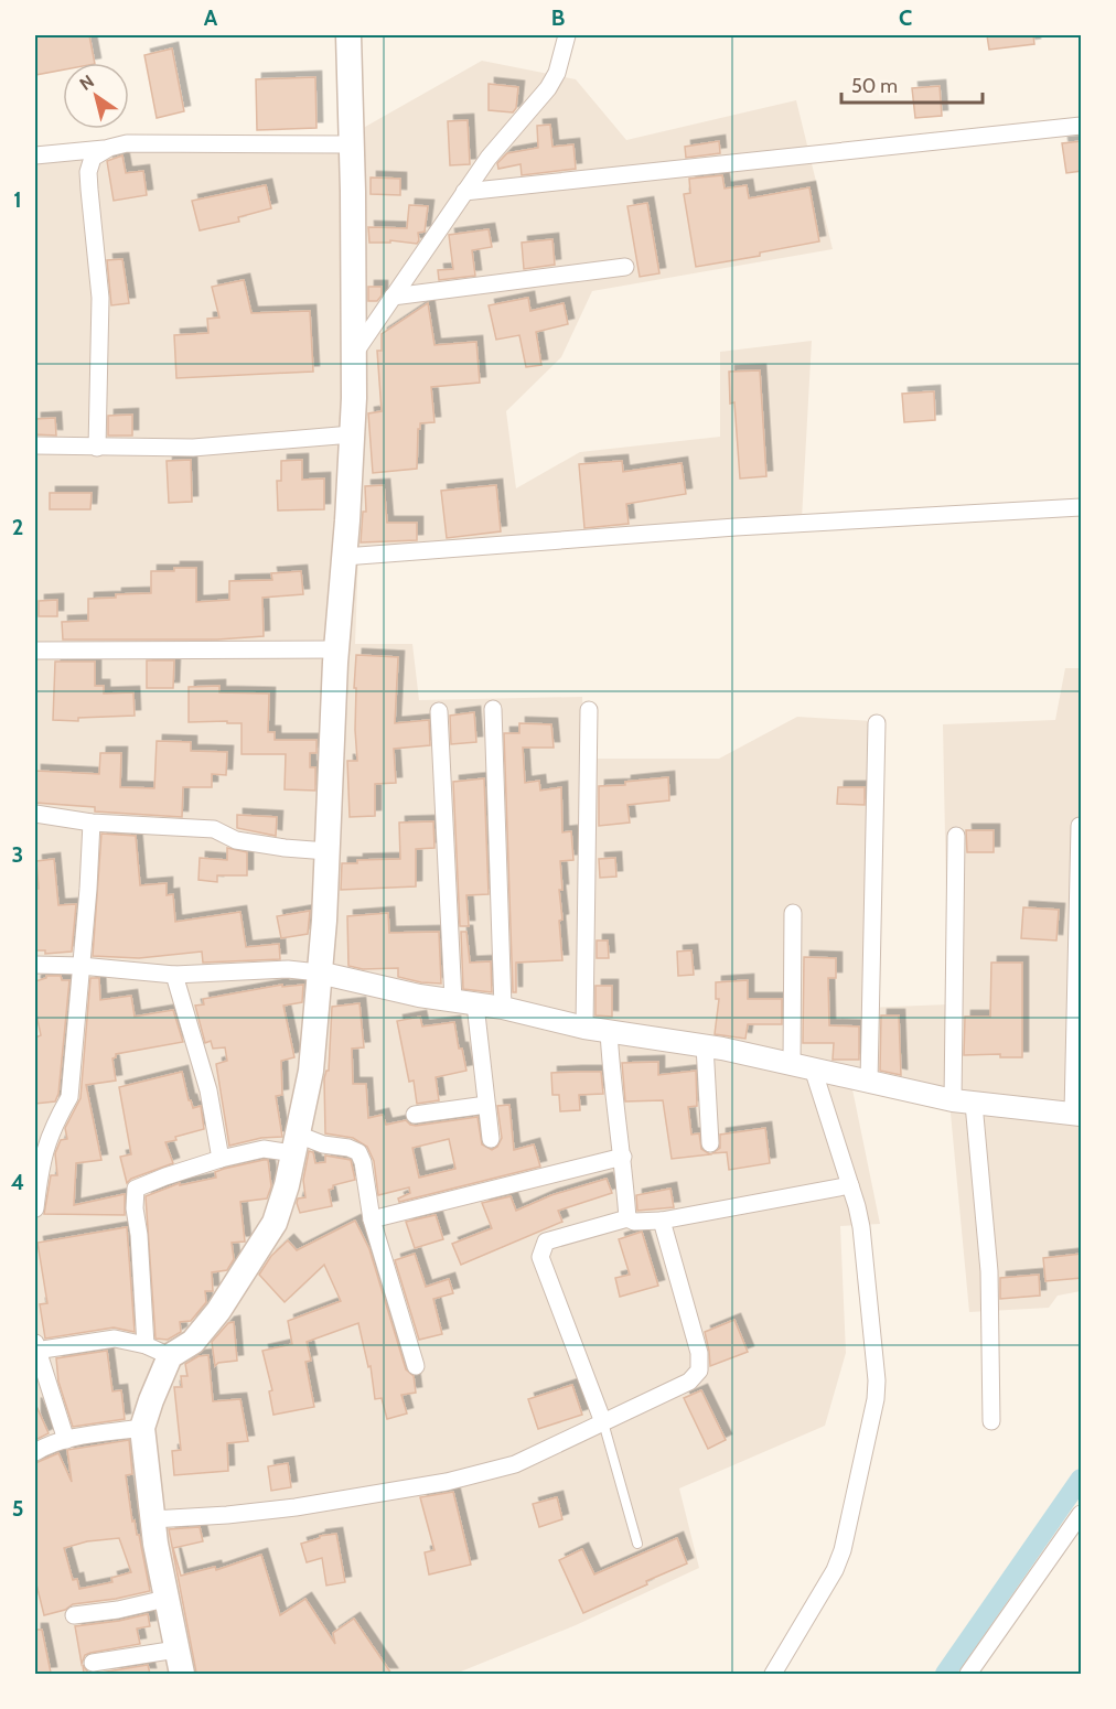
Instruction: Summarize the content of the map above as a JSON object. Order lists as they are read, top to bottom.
{
  "scale_bar": "50 m",
  "north": "top left",
  "grid": {
    "columns": ["A", "B", "C"],
    "rows": [
      "1",
      "2",
      "3",
      "4",
      "5"
    ]
  }
}
